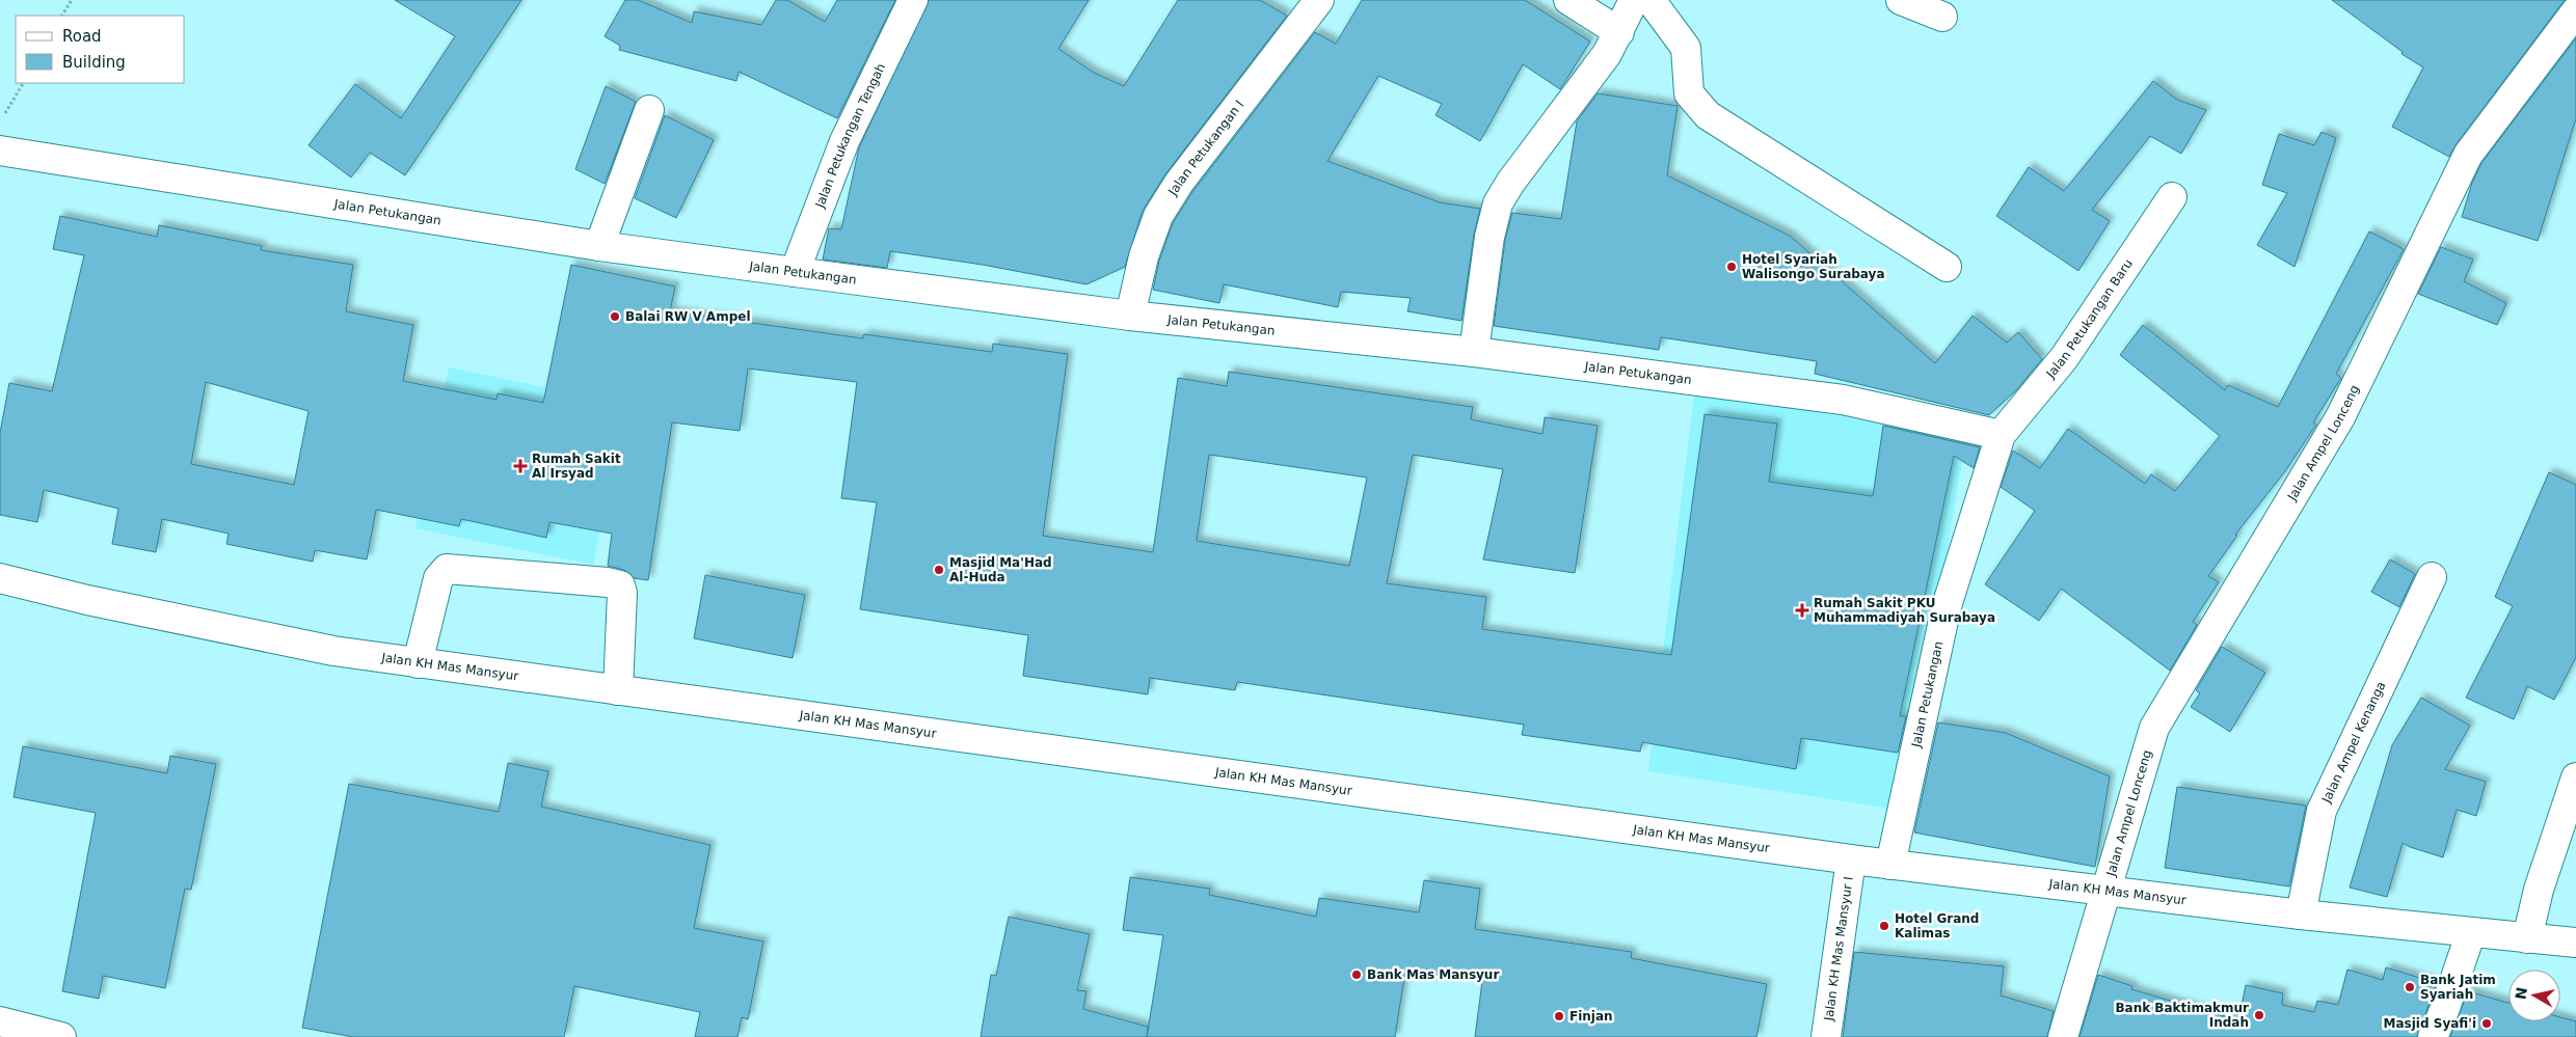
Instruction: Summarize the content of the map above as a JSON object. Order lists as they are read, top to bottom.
{
  "streets": {
    "street": [
      "Jalan Petukangan Tengah",
      "Jalan Petukangan I",
      "Jalan Petukangan",
      "Jalan Petukangan Baru",
      "Jalan Ampel Lonceng",
      "Jalan KH Mas Mansyur",
      "Jalan Ampel Kenanga",
      "Jalan KH Mas Mansyur I"
    ]
  },
  "crossings": [
    ["Jalan Petukangan Tengah", "Jalan Petukangan"],
    ["Jalan Petukangan I", "Jalan Petukangan"],
    ["Jalan Petukangan", "Jalan Petukangan Baru"],
    ["Jalan Petukangan", "Jalan KH Mas Mansyur"],
    ["Jalan Ampel Lonceng", "Jalan KH Mas Mansyur"],
    ["Jalan KH Mas Mansyur", "Jalan Ampel Kenanga"],
    ["Jalan KH Mas Mansyur", "Jalan KH Mas Mansyur I"]
  ],
  "places": {
    "other": [
      "Hotel Syariah Walisongo Surabaya",
      "Balai RW V Ampel",
      "Masjid Ma'Had Al-Huda",
      "Hotel Grand Kalimas",
      "Bank Mas Mansyur",
      "Bank Jatim Syariah",
      "Bank Baktimakmur Indah",
      "Finjan",
      "Masjid Syafi'i"
    ],
    "health": ["Rumah Sakit Al Irsyad", "Rumah Sakit PKU Muhammadiyah Surabaya"]
  },
  "legend": ["Road", "Building"],
  "north": "left"
}
